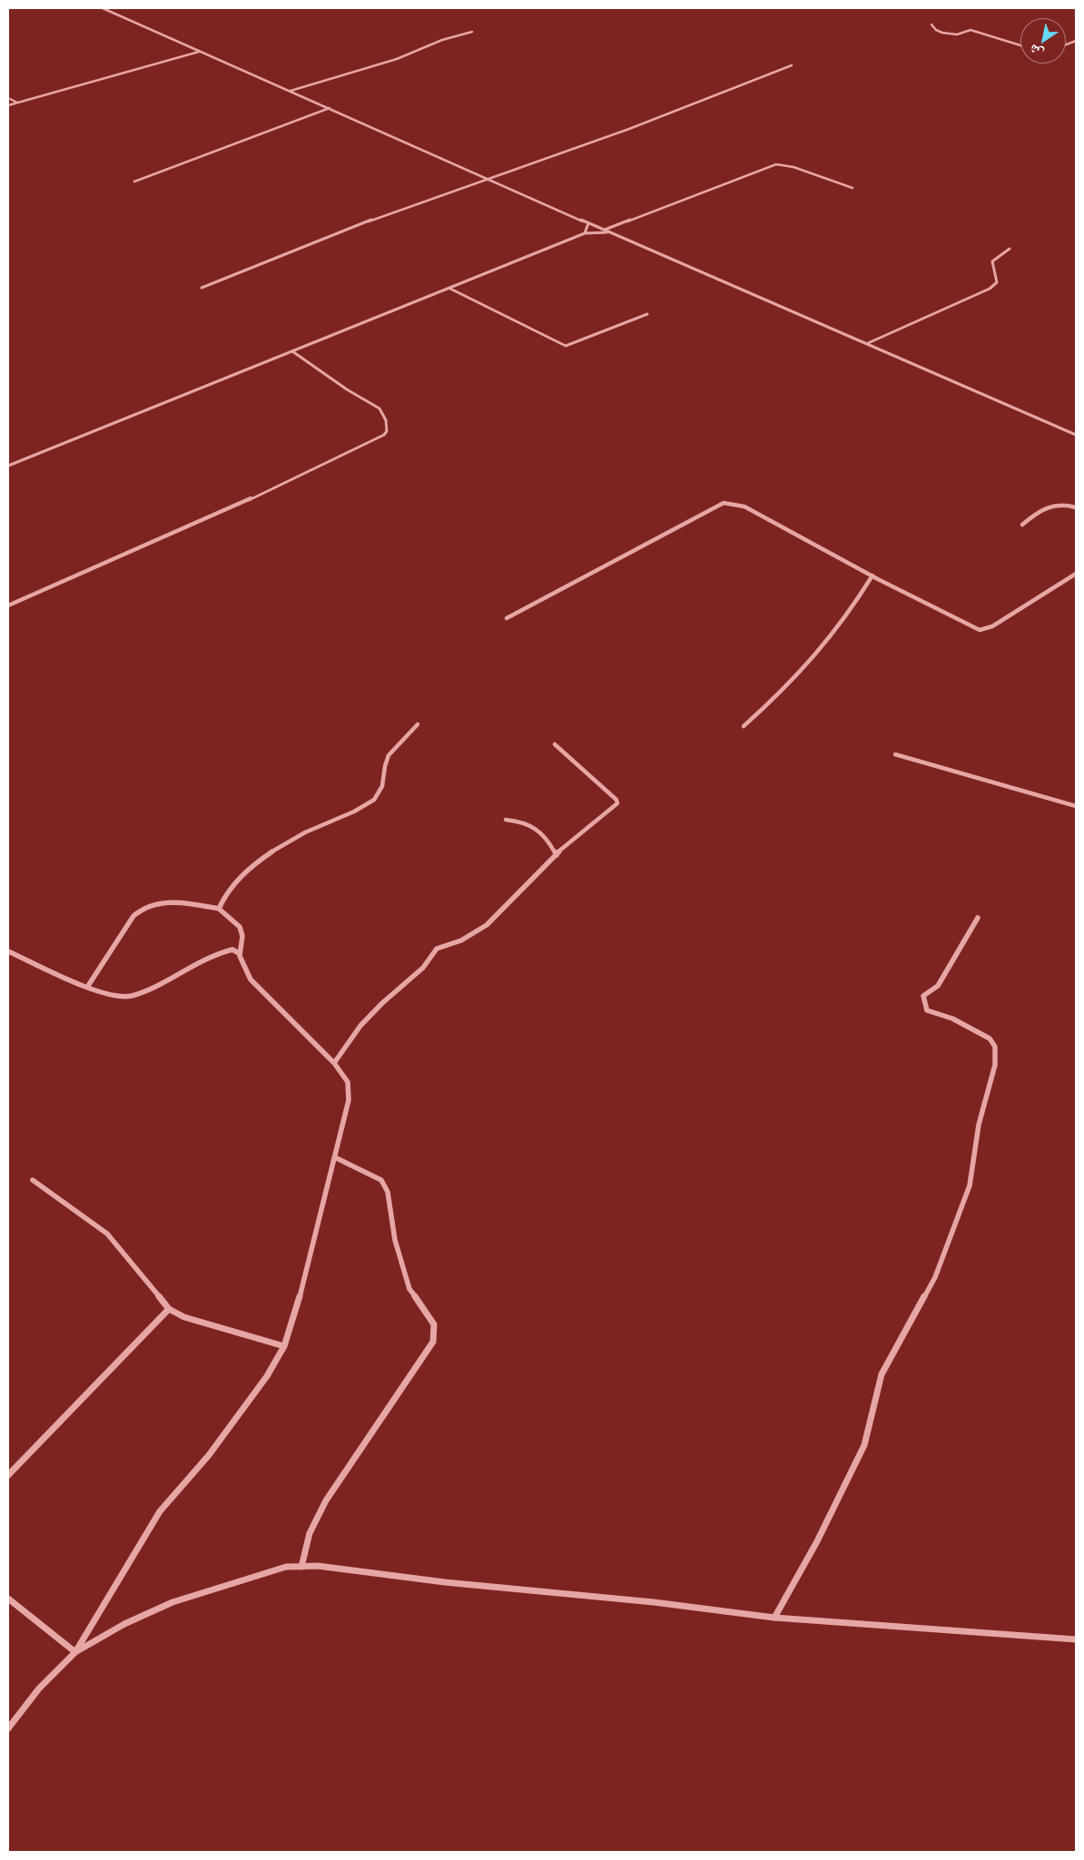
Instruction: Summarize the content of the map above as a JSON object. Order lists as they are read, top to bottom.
{
  "north": "bottom left"
}
